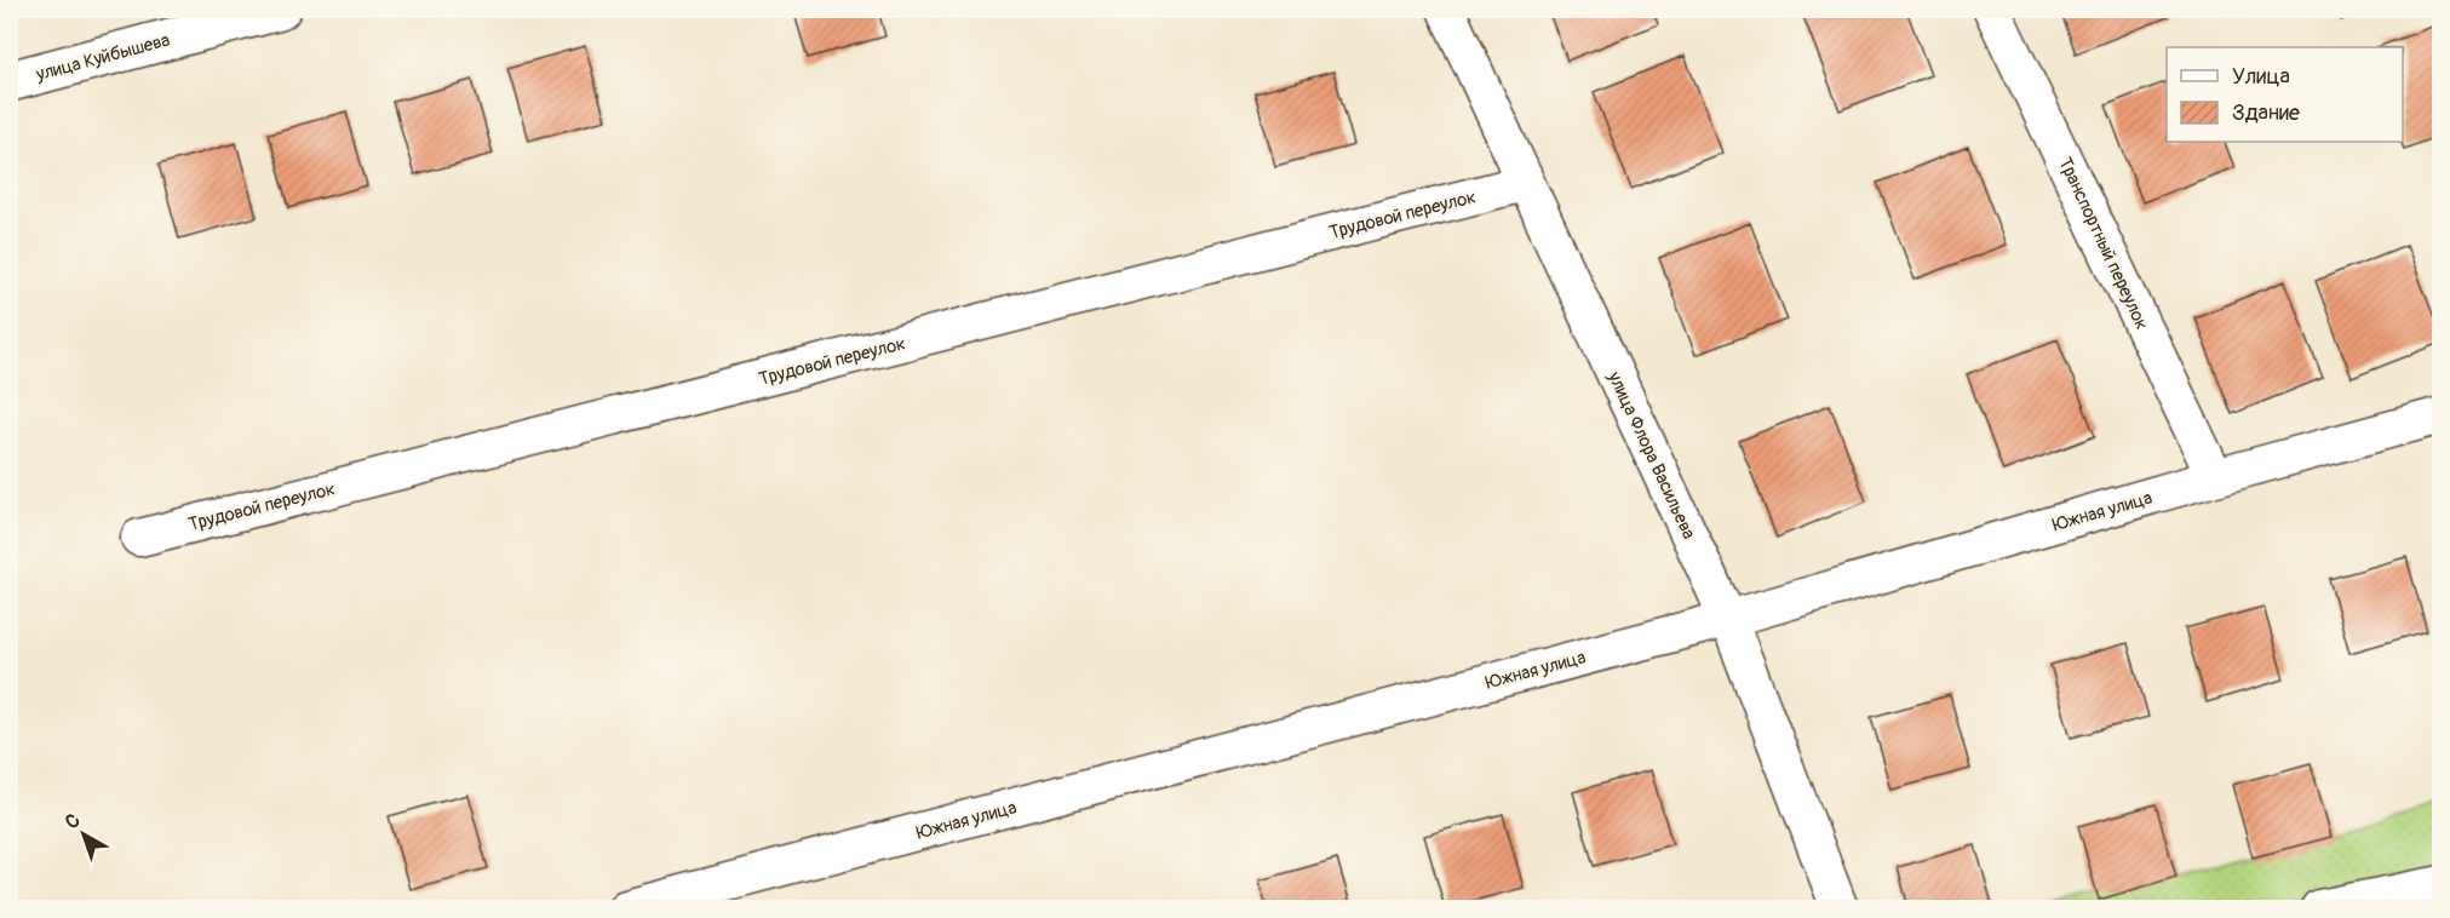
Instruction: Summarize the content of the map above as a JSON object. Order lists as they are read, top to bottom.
{
  "streets": {
    "street": [
      "улица Куйбышева",
      "Трудовой переулок",
      "Транспортный переулок",
      "улица Флора Васильева",
      "Южная улица"
    ]
  },
  "crossings": [
    ["Трудовой переулок", "улица Флора Васильева"],
    ["Транспортный переулок", "Южная улица"],
    ["улица Флора Васильева", "Южная улица"]
  ],
  "legend": ["Улица", "Здание"],
  "north": "top left"
}
